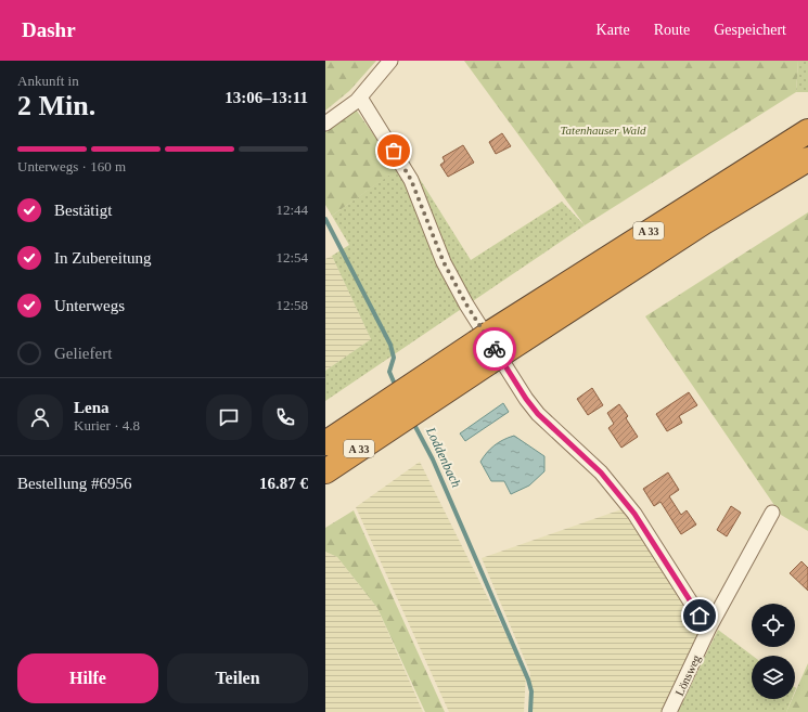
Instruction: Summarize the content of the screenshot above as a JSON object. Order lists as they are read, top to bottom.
{
  "streets": {
    "highway": ["A 33"],
    "street": ["Lönsweg"]
  },
  "water": ["Loddenbach"],
  "parks": ["Tatenhauser Wald"],
  "page": {
    "header": "Dashr",
    "nav": ["Karte", "Route", "Gespeichert"],
    "heading": ["2 Min.", "Ankunft in", "13:06–13:11"],
    "panel": [
      "Lena",
      "Kurier · 4.8",
      "Bestellung #6956",
      "16.87 €"
    ],
    "bar": "Unterwegs · 160 m",
    "list": [
      ["Bestätigt", "12:44"],
      ["In Zubereitung", "12:54"],
      ["Unterwegs", "12:58"],
      "Geliefert"
    ],
    "buttons": ["Hilfe", "Teilen"]
  }
}
